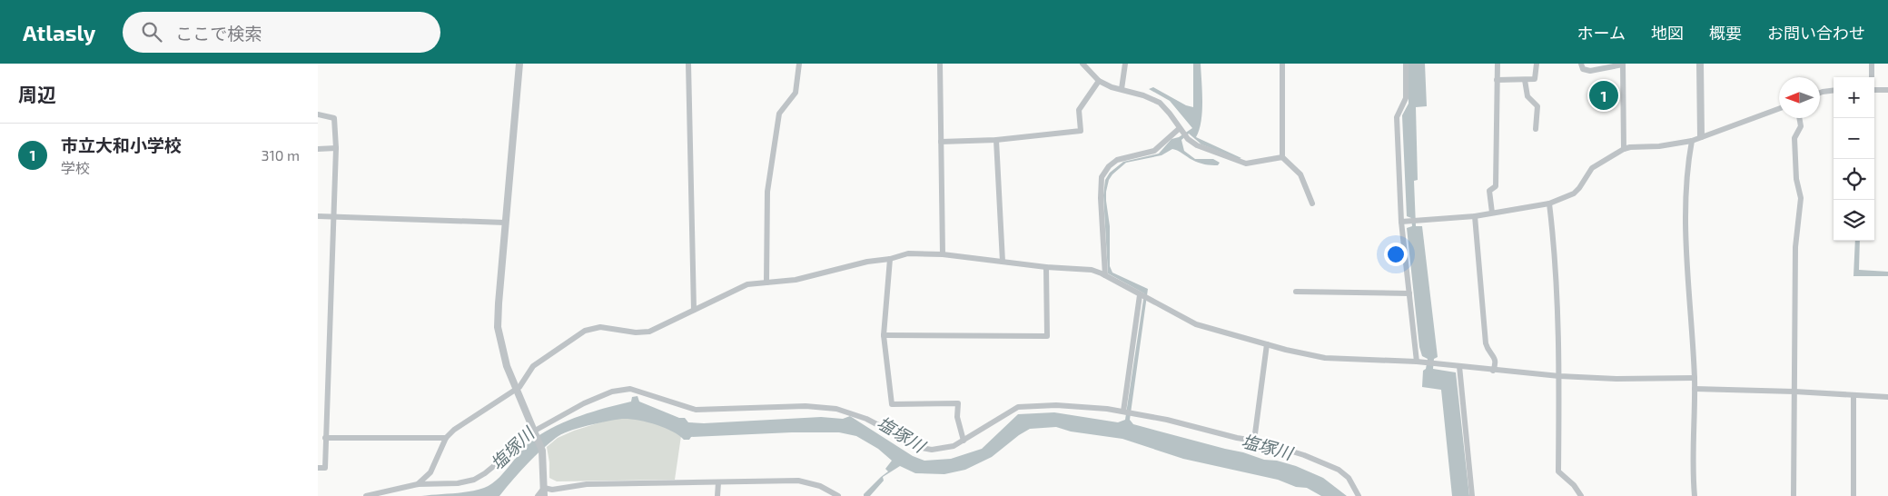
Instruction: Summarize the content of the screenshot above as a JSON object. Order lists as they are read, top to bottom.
{
  "water": ["塩塚川"],
  "north": "left",
  "page": {
    "header": "Atlasly",
    "search": "ここで検索",
    "nav": [
      "ホーム",
      "地図",
      "概要",
      "お問い合わせ"
    ],
    "heading": "周辺",
    "map_buttons": ["+", "−"],
    "pins": "1",
    "list": [
      {
        "mark": "1",
        "name": "市立大和小学校",
        "note": "学校",
        "value": "310 m"
      }
    ]
  }
}
